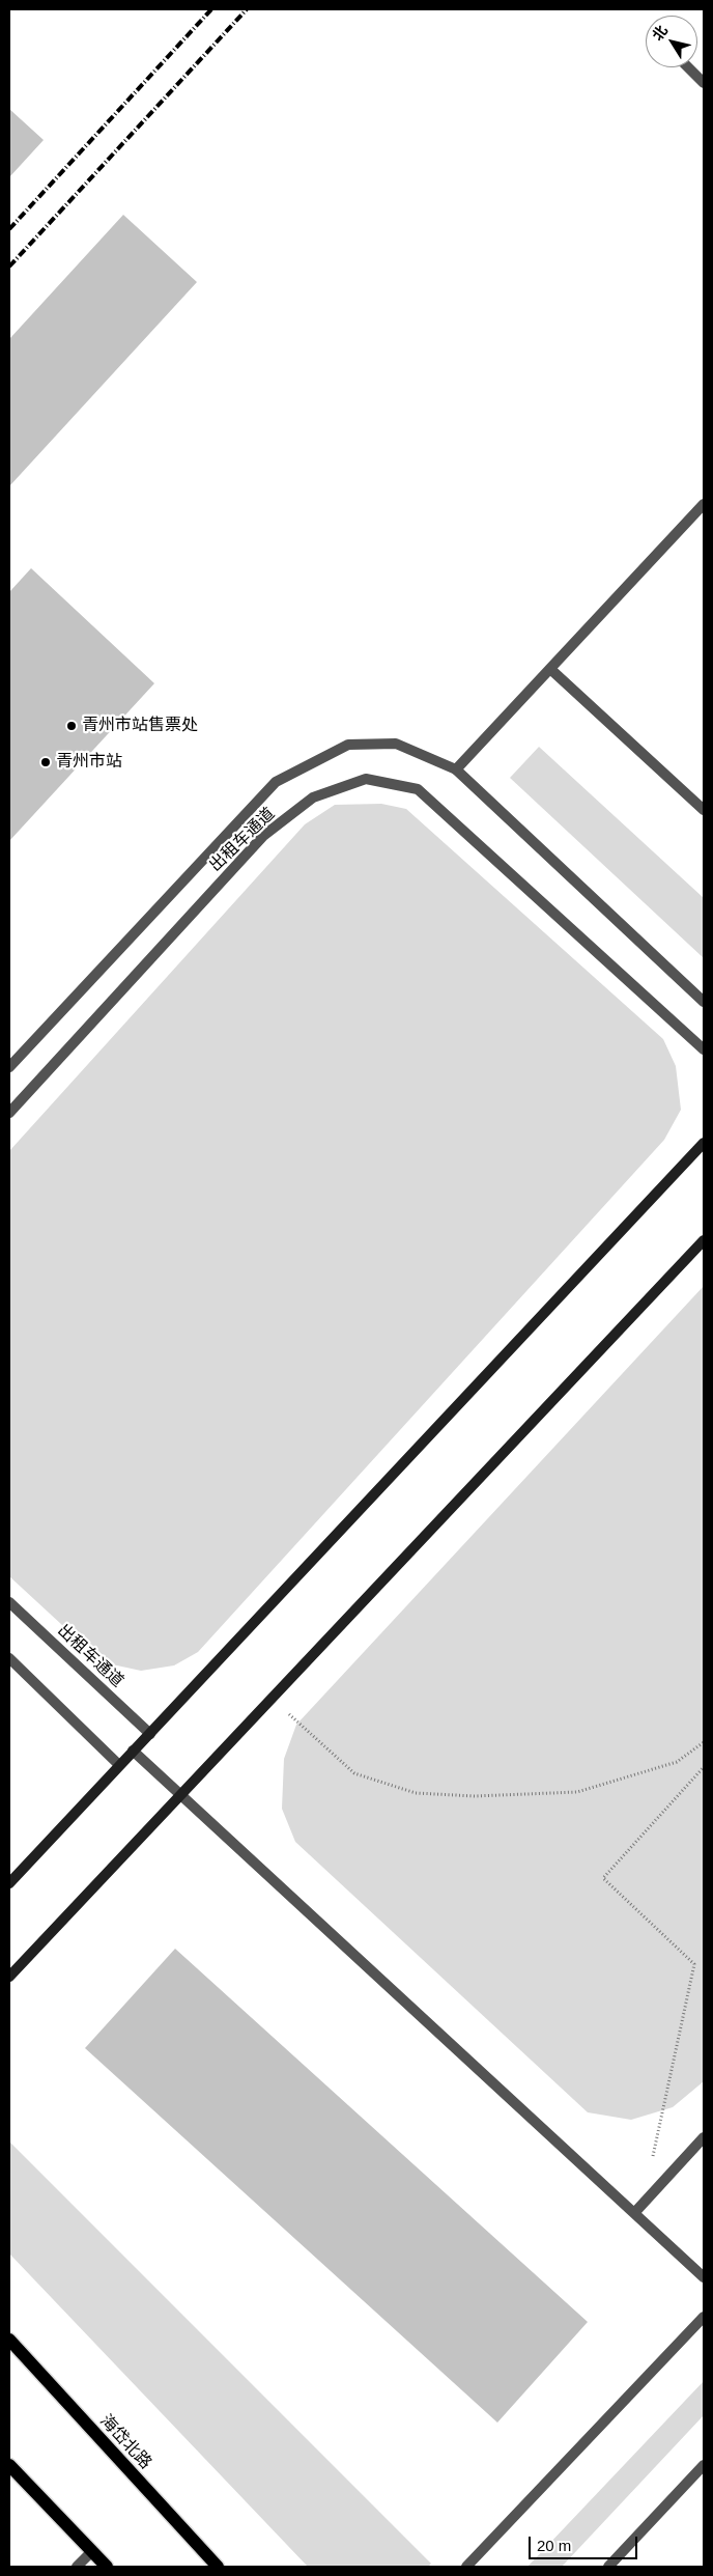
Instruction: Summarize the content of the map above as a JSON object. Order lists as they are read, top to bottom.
{
  "streets": {
    "main road": ["海岱北路"],
    "street": ["出租车通道"]
  },
  "places": ["青州市站售票处", "青州市站"],
  "scale_bar": "20 m",
  "north": "top left"
}
